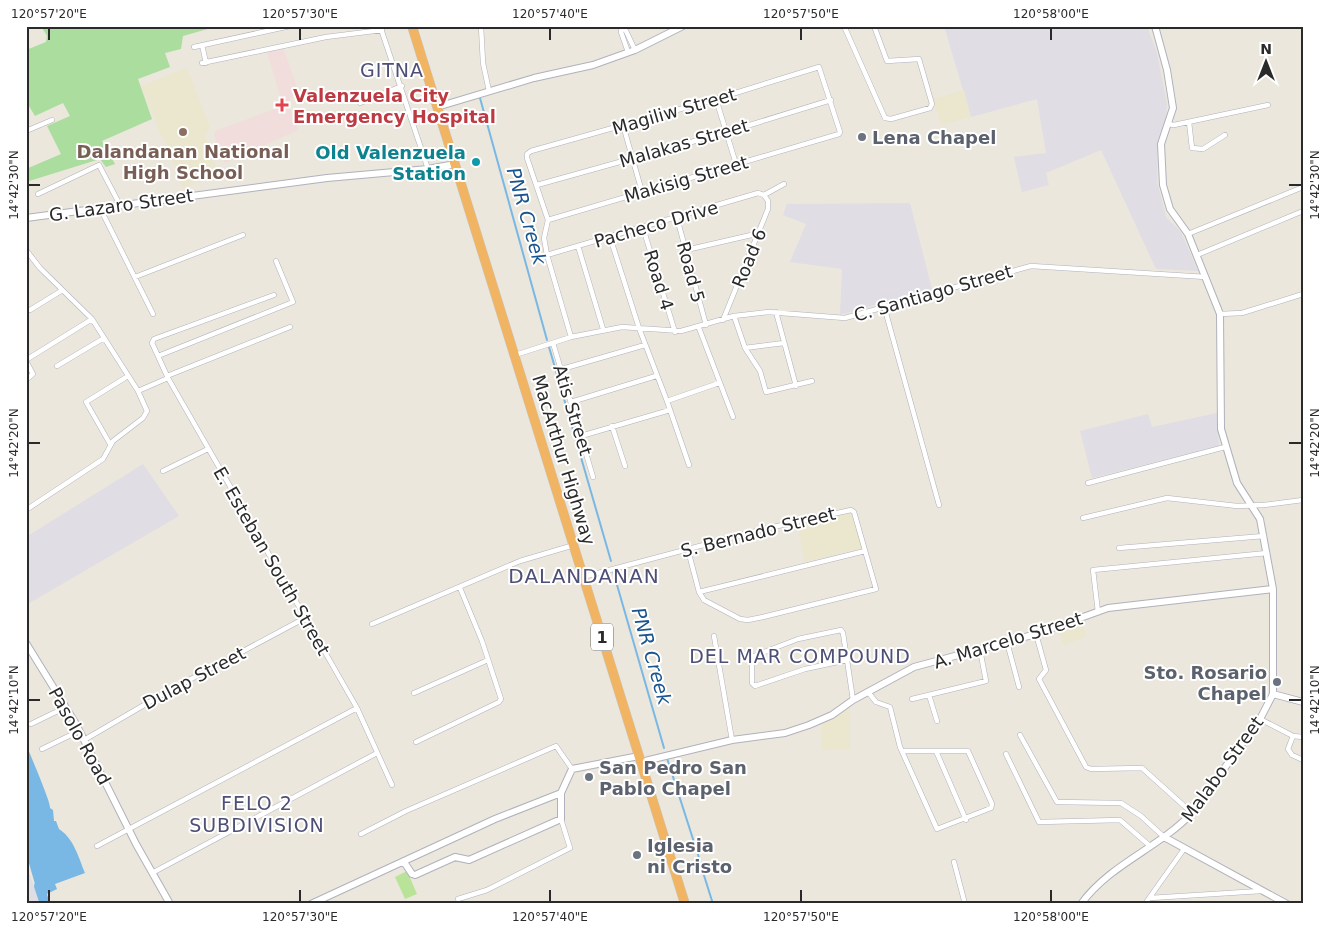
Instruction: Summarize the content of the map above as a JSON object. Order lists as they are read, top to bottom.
{
  "streets": {
    "highway": ["MacArthur Highway", "1"],
    "street": [
      "Magiliw Street",
      "Malakas Street",
      "Makisig Street",
      "G. Lazaro Street",
      "Pacheco Drive",
      "Road 6",
      "Road 5",
      "Road 4",
      "C. Santiago Street",
      "Atis Street",
      "S. Bernado Street",
      "E. Esteban South Street",
      "A. Marcelo Street",
      "Dulap Street",
      "Pasolo Road",
      "Malabo Street"
    ]
  },
  "crossings": [
    ["Magiliw Street", "Malakas Street"],
    ["Magiliw Street", "Makisig Street"],
    ["Malakas Street", "Makisig Street"],
    ["G. Lazaro Street", "MacArthur Highway"],
    ["Pacheco Drive", "Road 6"],
    ["Pacheco Drive", "Road 5"],
    ["Pacheco Drive", "Road 4"],
    ["Road 6", "C. Santiago Street"],
    ["Road 5", "C. Santiago Street"],
    ["Road 4", "C. Santiago Street"],
    ["C. Santiago Street", "Atis Street"],
    ["C. Santiago Street", "MacArthur Highway"],
    ["MacArthur Highway", "S. Bernado Street"],
    ["MacArthur Highway", "A. Marcelo Street"],
    ["E. Esteban South Street", "Dulap Street"],
    ["Dulap Street", "Pasolo Road"]
  ],
  "districts": [
    "GITNA",
    "DALANDANAN",
    "DEL MAR COMPOUND",
    "FELO 2 SUBDIVISION"
  ],
  "water": ["PNR Creek"],
  "places": {
    "health": ["Valenzuela City Emergency Hospital"],
    "other": [
      "Dalandanan National High School",
      "Lena Chapel",
      "Old Valenzuela Station",
      "Sto. Rosario Chapel",
      "San Pedro San Pablo Chapel",
      "Iglesia ni Cristo"
    ]
  },
  "north": "top",
  "coordinates": [
    "120°57'20\"E",
    "120°57'30\"E",
    "120°57'40\"E",
    "120°57'50\"E",
    "120°58'00\"E",
    "14°42'30\"N",
    "14°42'20\"N",
    "14°42'10\"N"
  ]
}
